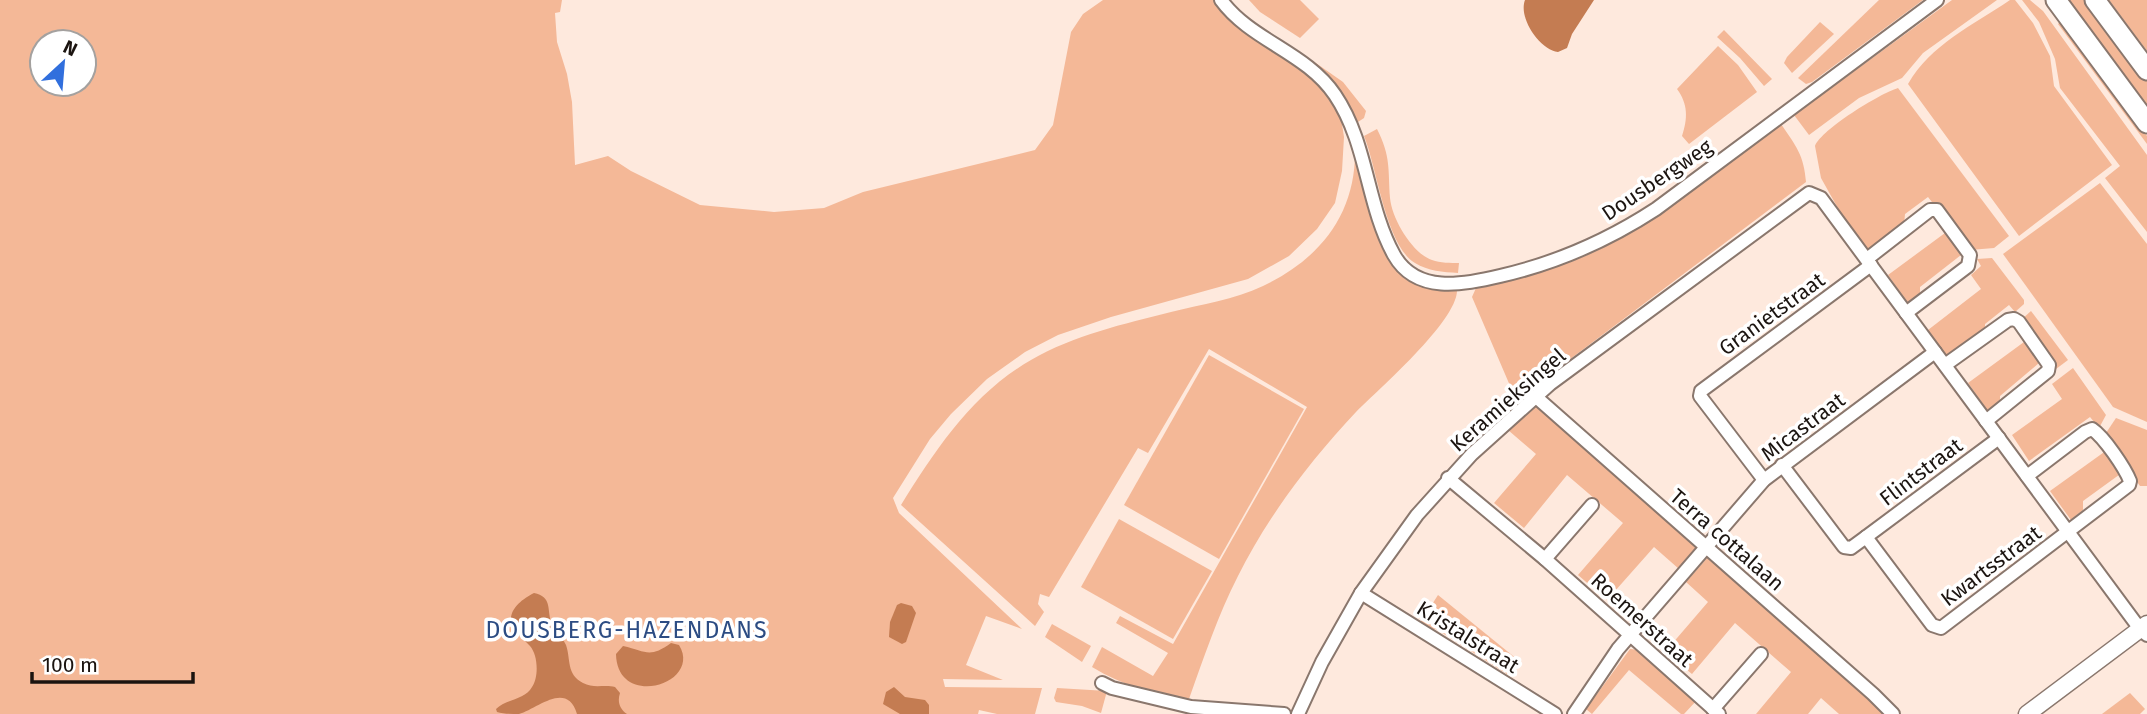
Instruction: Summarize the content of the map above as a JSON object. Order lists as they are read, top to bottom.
{
  "streets": {
    "street": [
      "Dousbergweg",
      "Granietstraat",
      "Keramieksingel",
      "Micastraat",
      "Flintstraat",
      "Terra cottalaan",
      "Kwartsstraat",
      "Roemerstraat",
      "Kristalstraat"
    ]
  },
  "crossings": [
    ["Granietstraat", "Keramieksingel"],
    ["Granietstraat", "Micastraat"],
    ["Keramieksingel", "Terra cottalaan"],
    ["Keramieksingel", "Roemerstraat"],
    ["Keramieksingel", "Kristalstraat"],
    ["Micastraat", "Terra cottalaan"],
    ["Micastraat", "Roemerstraat"],
    ["Flintstraat", "Kwartsstraat"]
  ],
  "districts": ["DOUSBERG-HAZENDANS"],
  "scale_bar": "100 m",
  "north": "top right"
}
